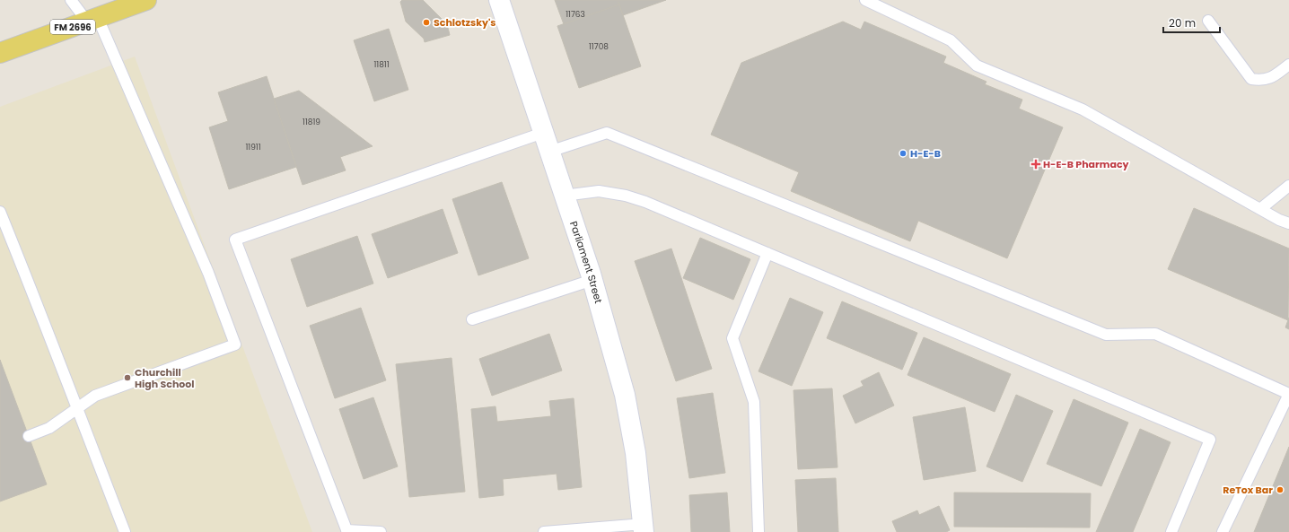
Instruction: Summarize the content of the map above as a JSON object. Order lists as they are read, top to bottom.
{
  "streets": {
    "main road": ["FM 2696"],
    "street": ["Parliament Street"]
  },
  "places": {
    "other": [
      "Schlotzsky's",
      "H-E-B",
      "Churchill High School",
      "ReTox Bar"
    ],
    "health": ["H-E-B Pharmacy"]
  },
  "house_numbers": [
    "11763",
    "11708",
    "11811",
    "11819",
    "11911"
  ],
  "scale_bar": "20 m"
}
